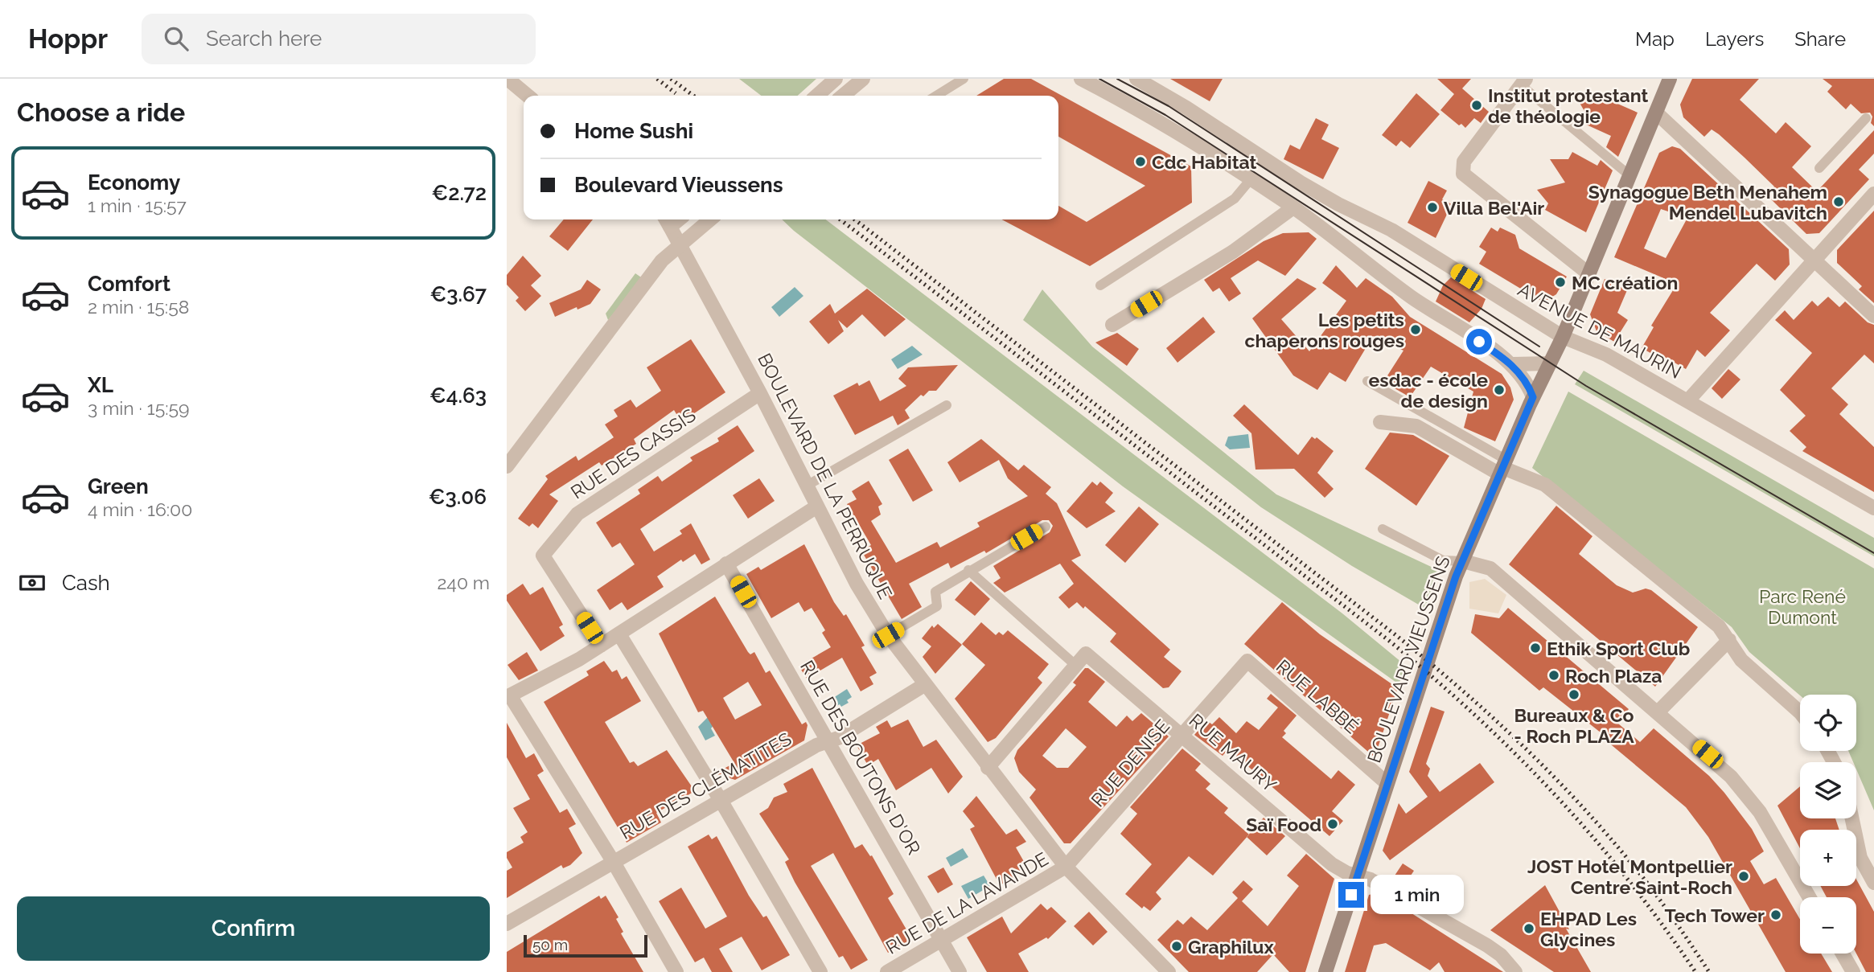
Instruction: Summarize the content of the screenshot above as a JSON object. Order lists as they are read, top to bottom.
{
  "streets": {
    "main road": ["BOULEVARD VIEUSSENS"],
    "street": [
      "AVENUE DE MAURIN",
      "RUE DES CASSIS",
      "BOULEVARD DE LA PERRUQUE",
      "RUE LABBÉ",
      "RUE MAURY",
      "RUE DES BOUTONS D'OR",
      "RUE DENISE",
      "RUE DES CLÉMATITES",
      "RUE DE LA LAVANDE"
    ]
  },
  "crossings": [
    ["AVENUE DE MAURIN", "BOULEVARD VIEUSSENS"],
    ["RUE DES CASSIS", "BOULEVARD DE LA PERRUQUE"],
    ["BOULEVARD DE LA PERRUQUE", "RUE DENISE"],
    ["BOULEVARD DE LA PERRUQUE", "RUE DES CLÉMATITES"],
    ["BOULEVARD DE LA PERRUQUE", "RUE DE LA LAVANDE"],
    ["BOULEVARD VIEUSSENS", "RUE LABBÉ"],
    ["BOULEVARD VIEUSSENS", "RUE MAURY"],
    ["RUE LABBÉ", "RUE DENISE"],
    ["RUE MAURY", "RUE DENISE"],
    ["RUE DES BOUTONS D'OR", "RUE DES CLÉMATITES"],
    ["RUE DES BOUTONS D'OR", "RUE DE LA LAVANDE"],
    ["RUE DENISE", "RUE DE LA LAVANDE"]
  ],
  "parks": ["Parc René Dumont"],
  "places": [
    "Institut protestant de théologie",
    "Cdc Habitat",
    "Synagogue Beth Menahem Mendel Lubavitch",
    "Villa Bel'Air",
    "MC création",
    "Les petits chaperons rouges",
    "esdac - école de design",
    "Ethik Sport Club",
    "Roch Plaza",
    "Bureaux & Co - Roch PLAZA",
    "Saï Food",
    "JOST Hotel Montpellier Centre Saint-Roch",
    "Tech Tower",
    "EHPAD Les Glycines",
    "Graphilux"
  ],
  "scale_bar": "50 m",
  "page": {
    "header": "Hoppr",
    "search": "Search here",
    "nav": ["Map", "Layers", "Share"],
    "heading": "Choose a ride",
    "banner": ["Home Sushi", "Boulevard Vieussens"],
    "list": [
      {
        "name": "Economy",
        "note": "1 min · 15:57",
        "value": "€2.72"
      },
      {
        "name": "Comfort",
        "note": "2 min · 15:58",
        "value": "€3.67"
      },
      {
        "name": "XL",
        "note": "3 min · 15:59",
        "value": "€4.63"
      },
      {
        "name": "Green",
        "note": "4 min · 16:00",
        "value": "€3.06"
      }
    ],
    "pay": ["Cash", "240 m"],
    "map_buttons": ["+", "−"],
    "bubble": "1 min",
    "buttons": "Confirm",
    "scale": "50 m"
  }
}
